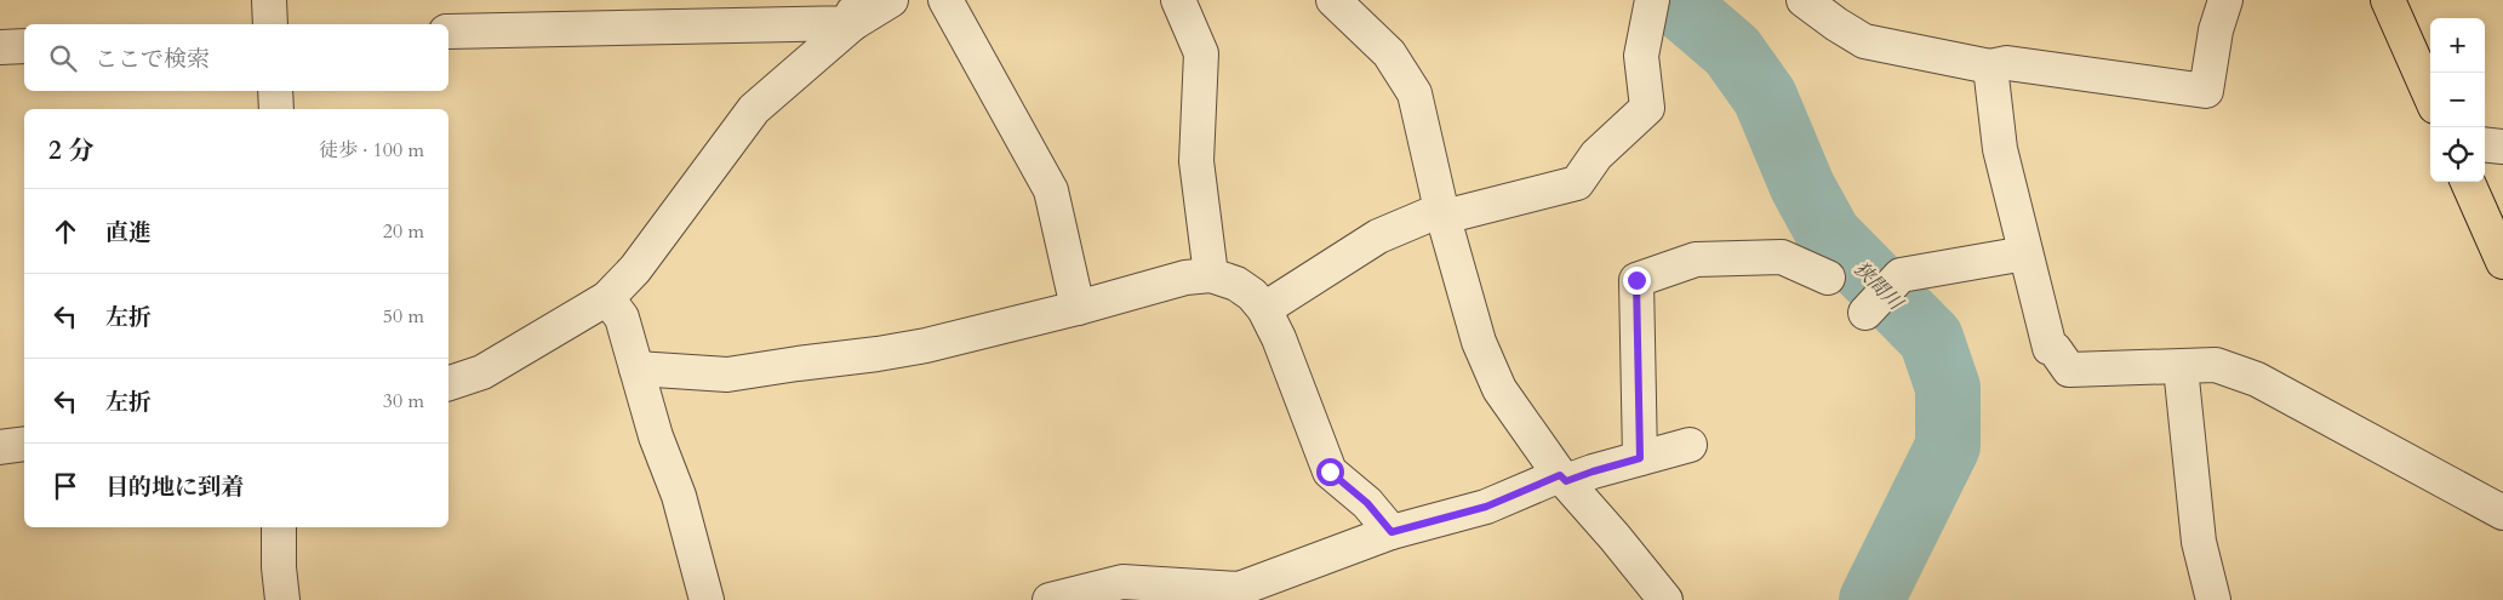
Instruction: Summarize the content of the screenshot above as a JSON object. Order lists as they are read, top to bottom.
{
  "water": ["狭間川"],
  "page": {
    "map_buttons": ["+", "−"],
    "search": "ここで検索",
    "heading": ["2 分", "徒歩 · 100 m"],
    "list": [
      ["直進", "20 m"],
      ["左折", "50 m"],
      ["左折", "30 m"],
      "目的地に到着"
    ]
  }
}
